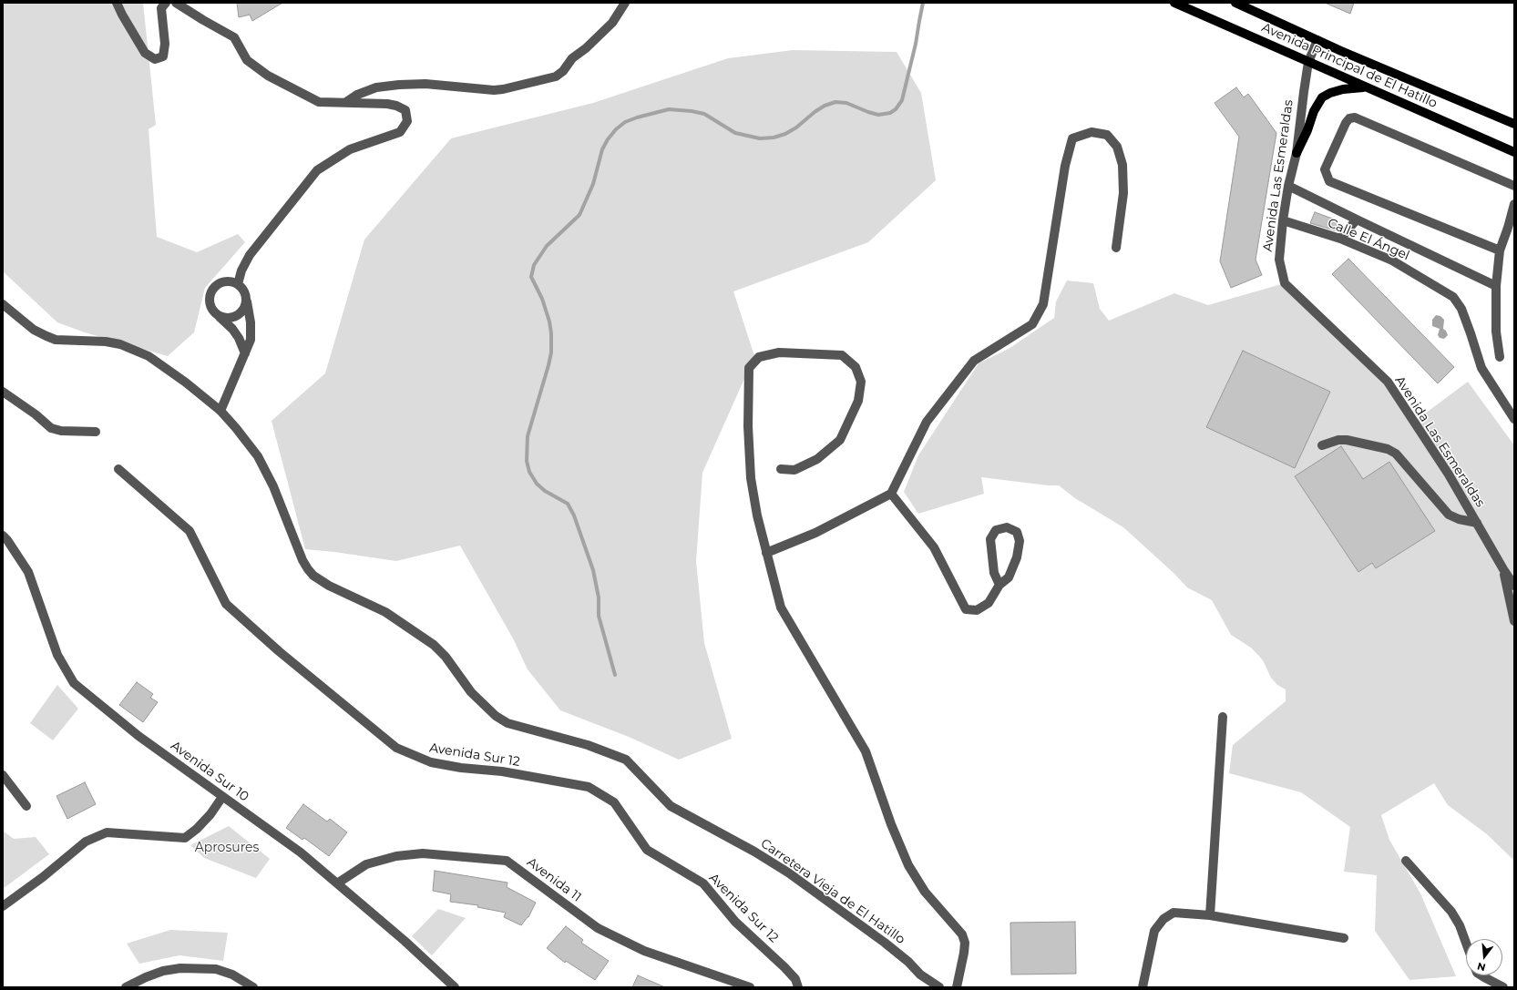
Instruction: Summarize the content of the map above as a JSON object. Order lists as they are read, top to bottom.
{
  "streets": {
    "main road": ["Avenida Principal de El Hatillo"],
    "street": [
      "Avenida Las Esmeraldas",
      "Calle El Ángel",
      "Avenida Sur 12",
      "Avenida Sur 10",
      "Avenida 11",
      "Carretera Vieja de El Hatillo"
    ]
  },
  "crossings": [
    ["Avenida Principal de El Hatillo", "Avenida Las Esmeraldas"],
    ["Avenida Las Esmeraldas", "Calle El Ángel"],
    ["Avenida Sur 10", "Avenida 11"]
  ],
  "parks": ["Aprosures"],
  "north": "bottom"
}
